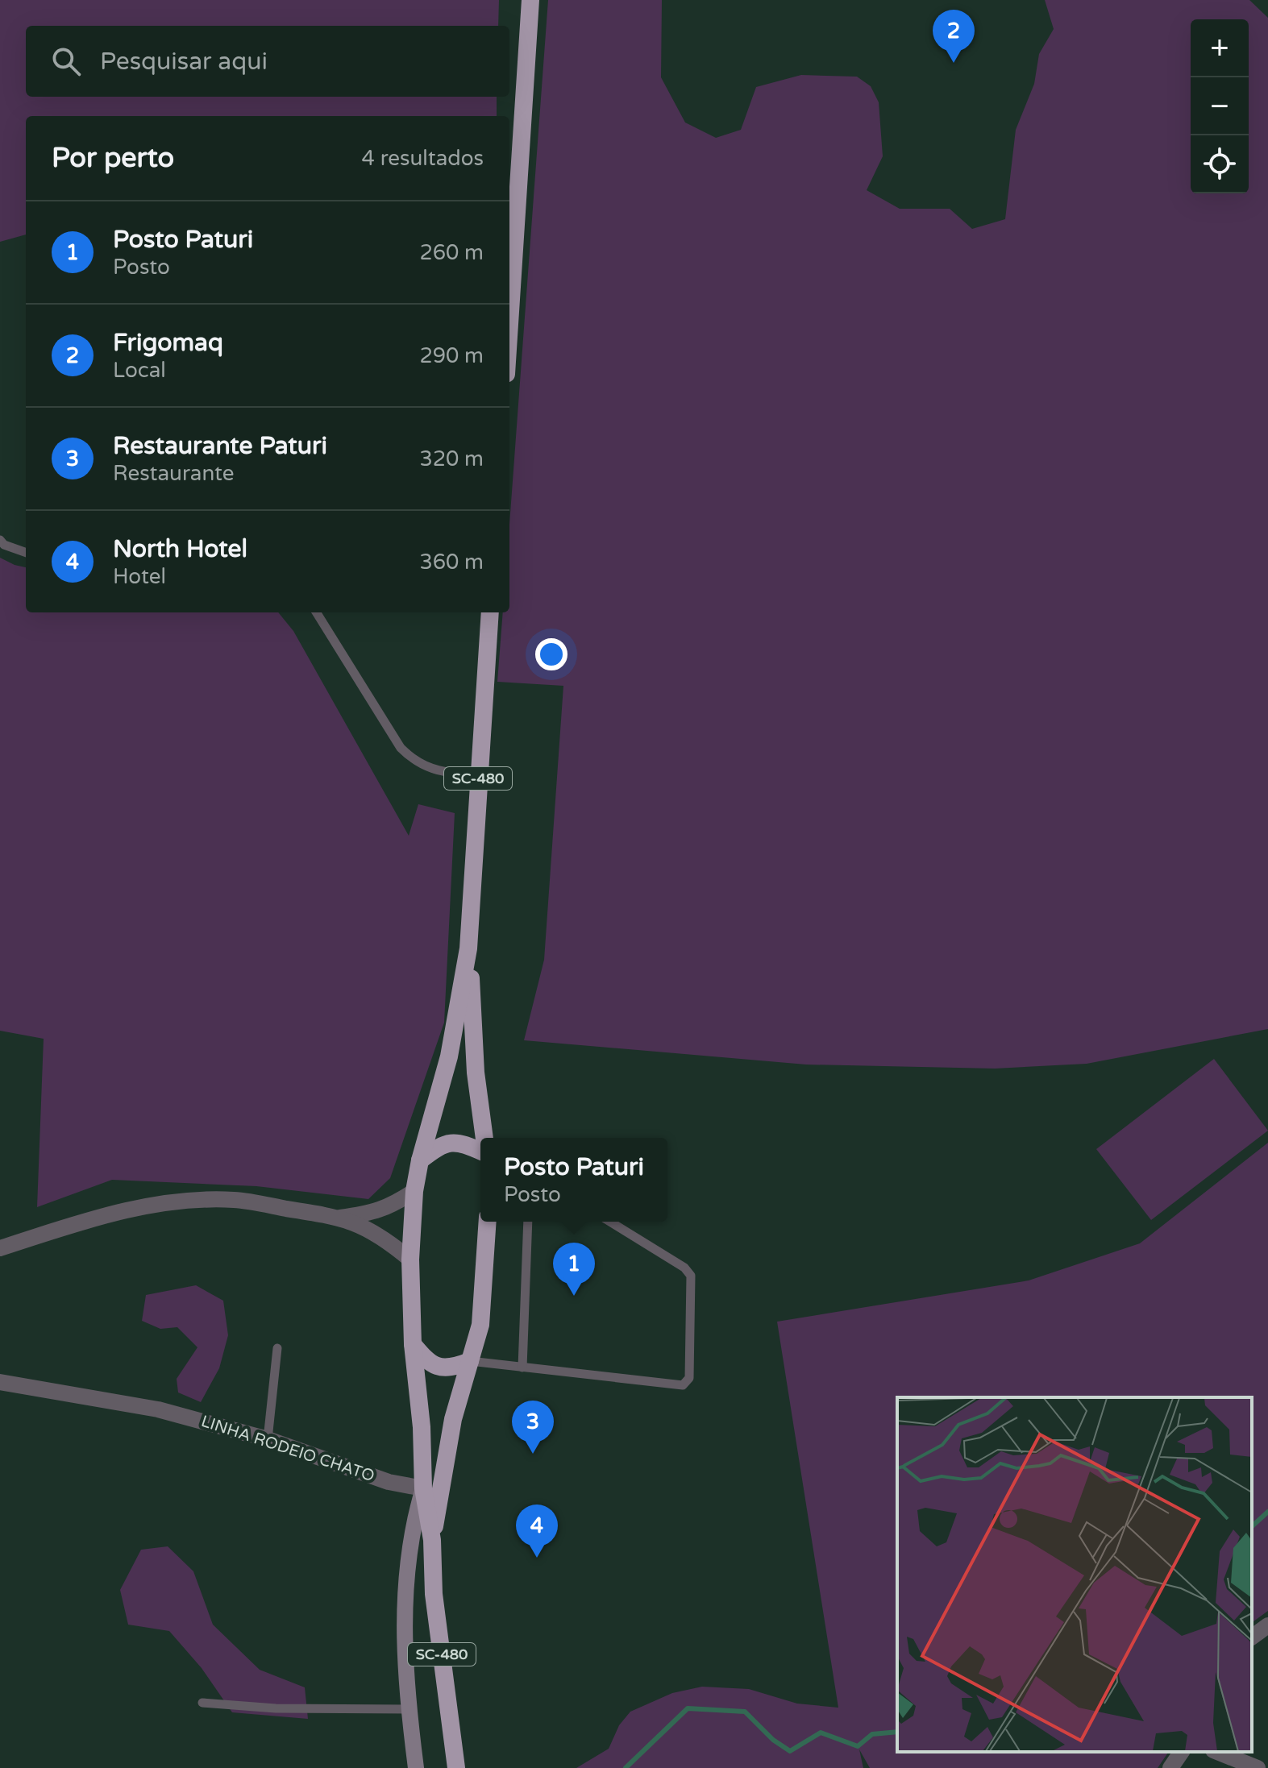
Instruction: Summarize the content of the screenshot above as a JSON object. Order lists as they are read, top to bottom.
{
  "streets": {
    "highway": ["SC-480"],
    "street": ["LINHA RODEIO CHATO"]
  },
  "crossings": [
    ["SC-480", "LINHA RODEIO CHATO"]
  ],
  "page": {
    "pins": [
      "2",
      "1",
      "3",
      "4"
    ],
    "map_buttons": ["+", "−"],
    "search": "Pesquisar aqui",
    "heading": ["Por perto", "4 resultados"],
    "list": [
      {
        "mark": "1",
        "name": "Posto Paturi",
        "note": "Posto",
        "value": "260 m"
      },
      {
        "mark": "2",
        "name": "Frigomaq",
        "note": "Local",
        "value": "290 m"
      },
      {
        "mark": "3",
        "name": "Restaurante Paturi",
        "note": "Restaurante",
        "value": "320 m"
      },
      {
        "mark": "4",
        "name": "North Hotel",
        "note": "Hotel",
        "value": "360 m"
      }
    ],
    "popup": ["Posto Paturi", "Posto"]
  }
}
